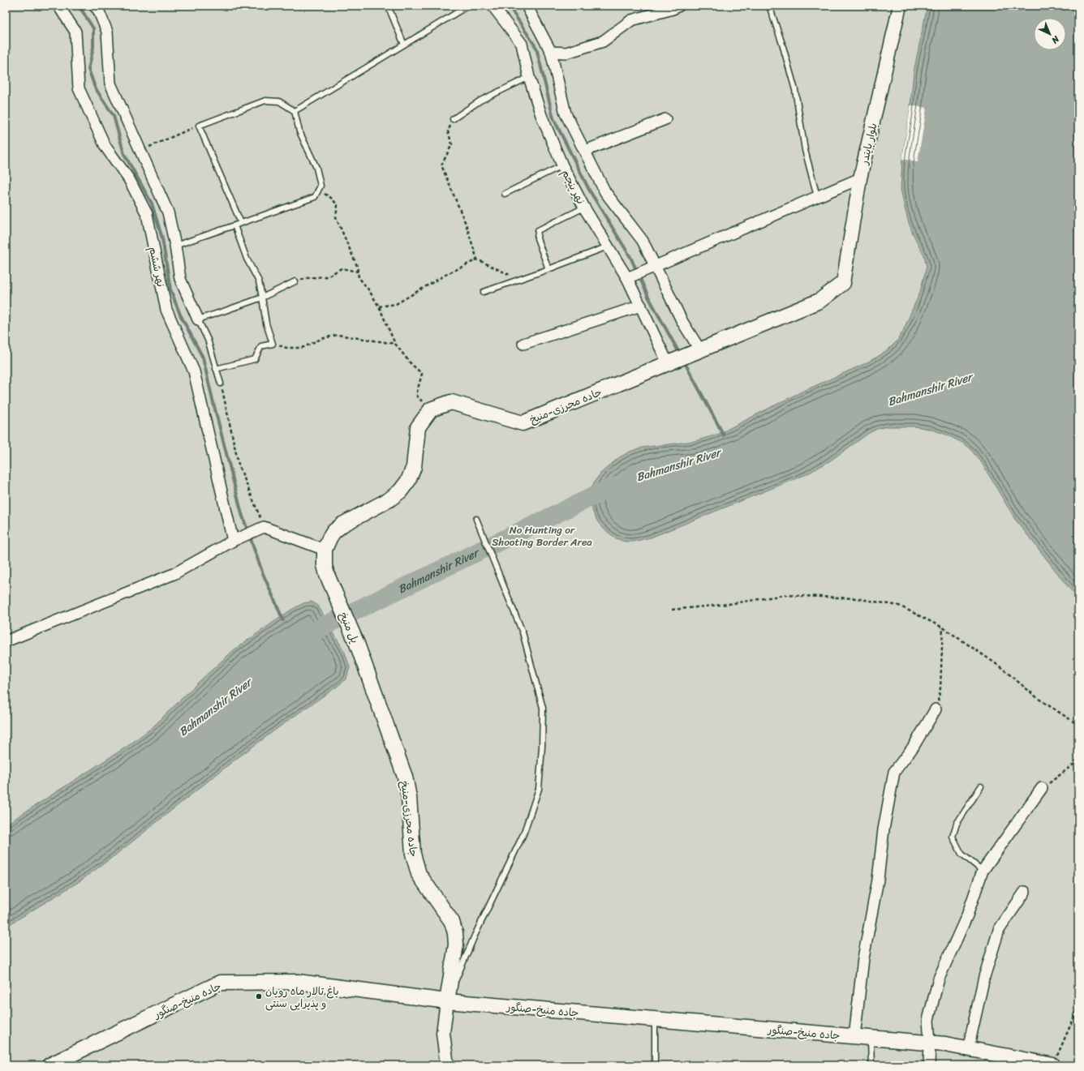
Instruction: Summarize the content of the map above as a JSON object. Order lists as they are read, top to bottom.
{
  "streets": {
    "main road": ["جاده محرزی-منیخ", "پل منیخ", "جاده منیخ-صنگور"],
    "street": ["بلوار بایندر", "نهر پنجم", "نهر ششم"]
  },
  "crossings": [
    ["نهر پنجم", "جاده محرزی-منیخ"],
    ["جاده محرزی-منیخ", "پل منیخ"],
    ["جاده محرزی-منیخ", "جاده منیخ-صنگور"]
  ],
  "water": ["Bahmanshir River"],
  "parks": ["No Hunting or Shooting Border Area"],
  "places": ["باغ تالار ماه رویان و پذیرایی سنتی"],
  "north": "bottom right"
}
